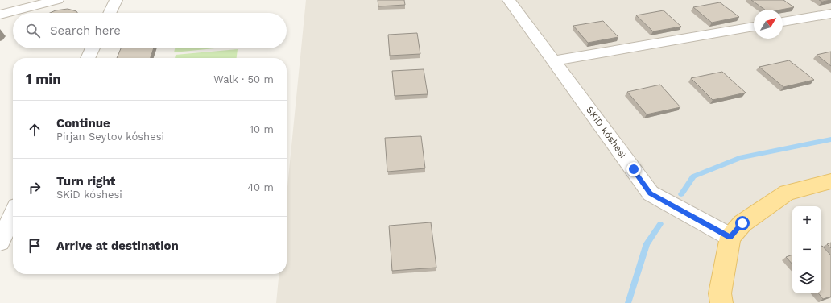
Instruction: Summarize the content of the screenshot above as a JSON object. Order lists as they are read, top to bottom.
{
  "streets": {
    "street": ["SKiD kóshesi"]
  },
  "north": "top right",
  "page": {
    "search": "Search here",
    "heading": ["1 min", "Walk · 50 m"],
    "list": [
      ["Continue", "Pirjan Seytov kóshesi", "10 m"],
      ["Turn right", "SKiD kóshesi", "40 m"],
      "Arrive at destination"
    ],
    "map_buttons": ["+", "−"]
  }
}
